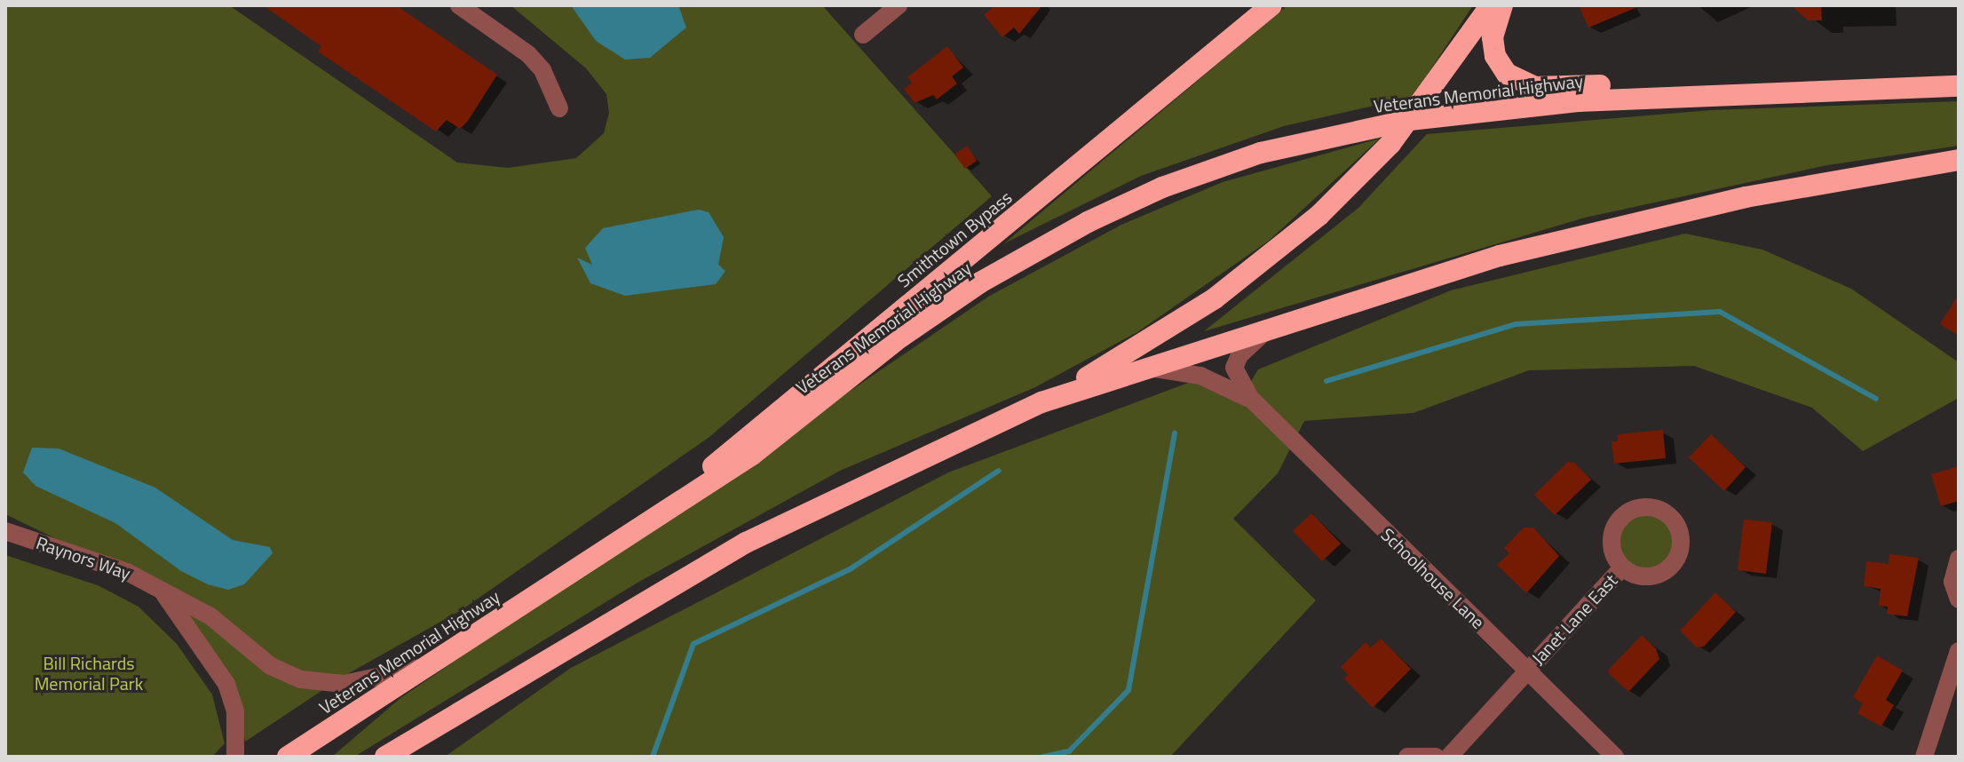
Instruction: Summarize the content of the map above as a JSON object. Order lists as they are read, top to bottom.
{
  "streets": {
    "highway": ["Veterans Memorial Highway", "Smithtown Bypass"],
    "street": ["Raynors Way", "Schoolhouse Lane", "Janet Lane East"]
  },
  "crossings": [
    ["Veterans Memorial Highway", "Smithtown Bypass"],
    ["Veterans Memorial Highway", "Raynors Way"],
    ["Schoolhouse Lane", "Janet Lane East"]
  ],
  "parks": ["Bill Richards Memorial Park"]
}
